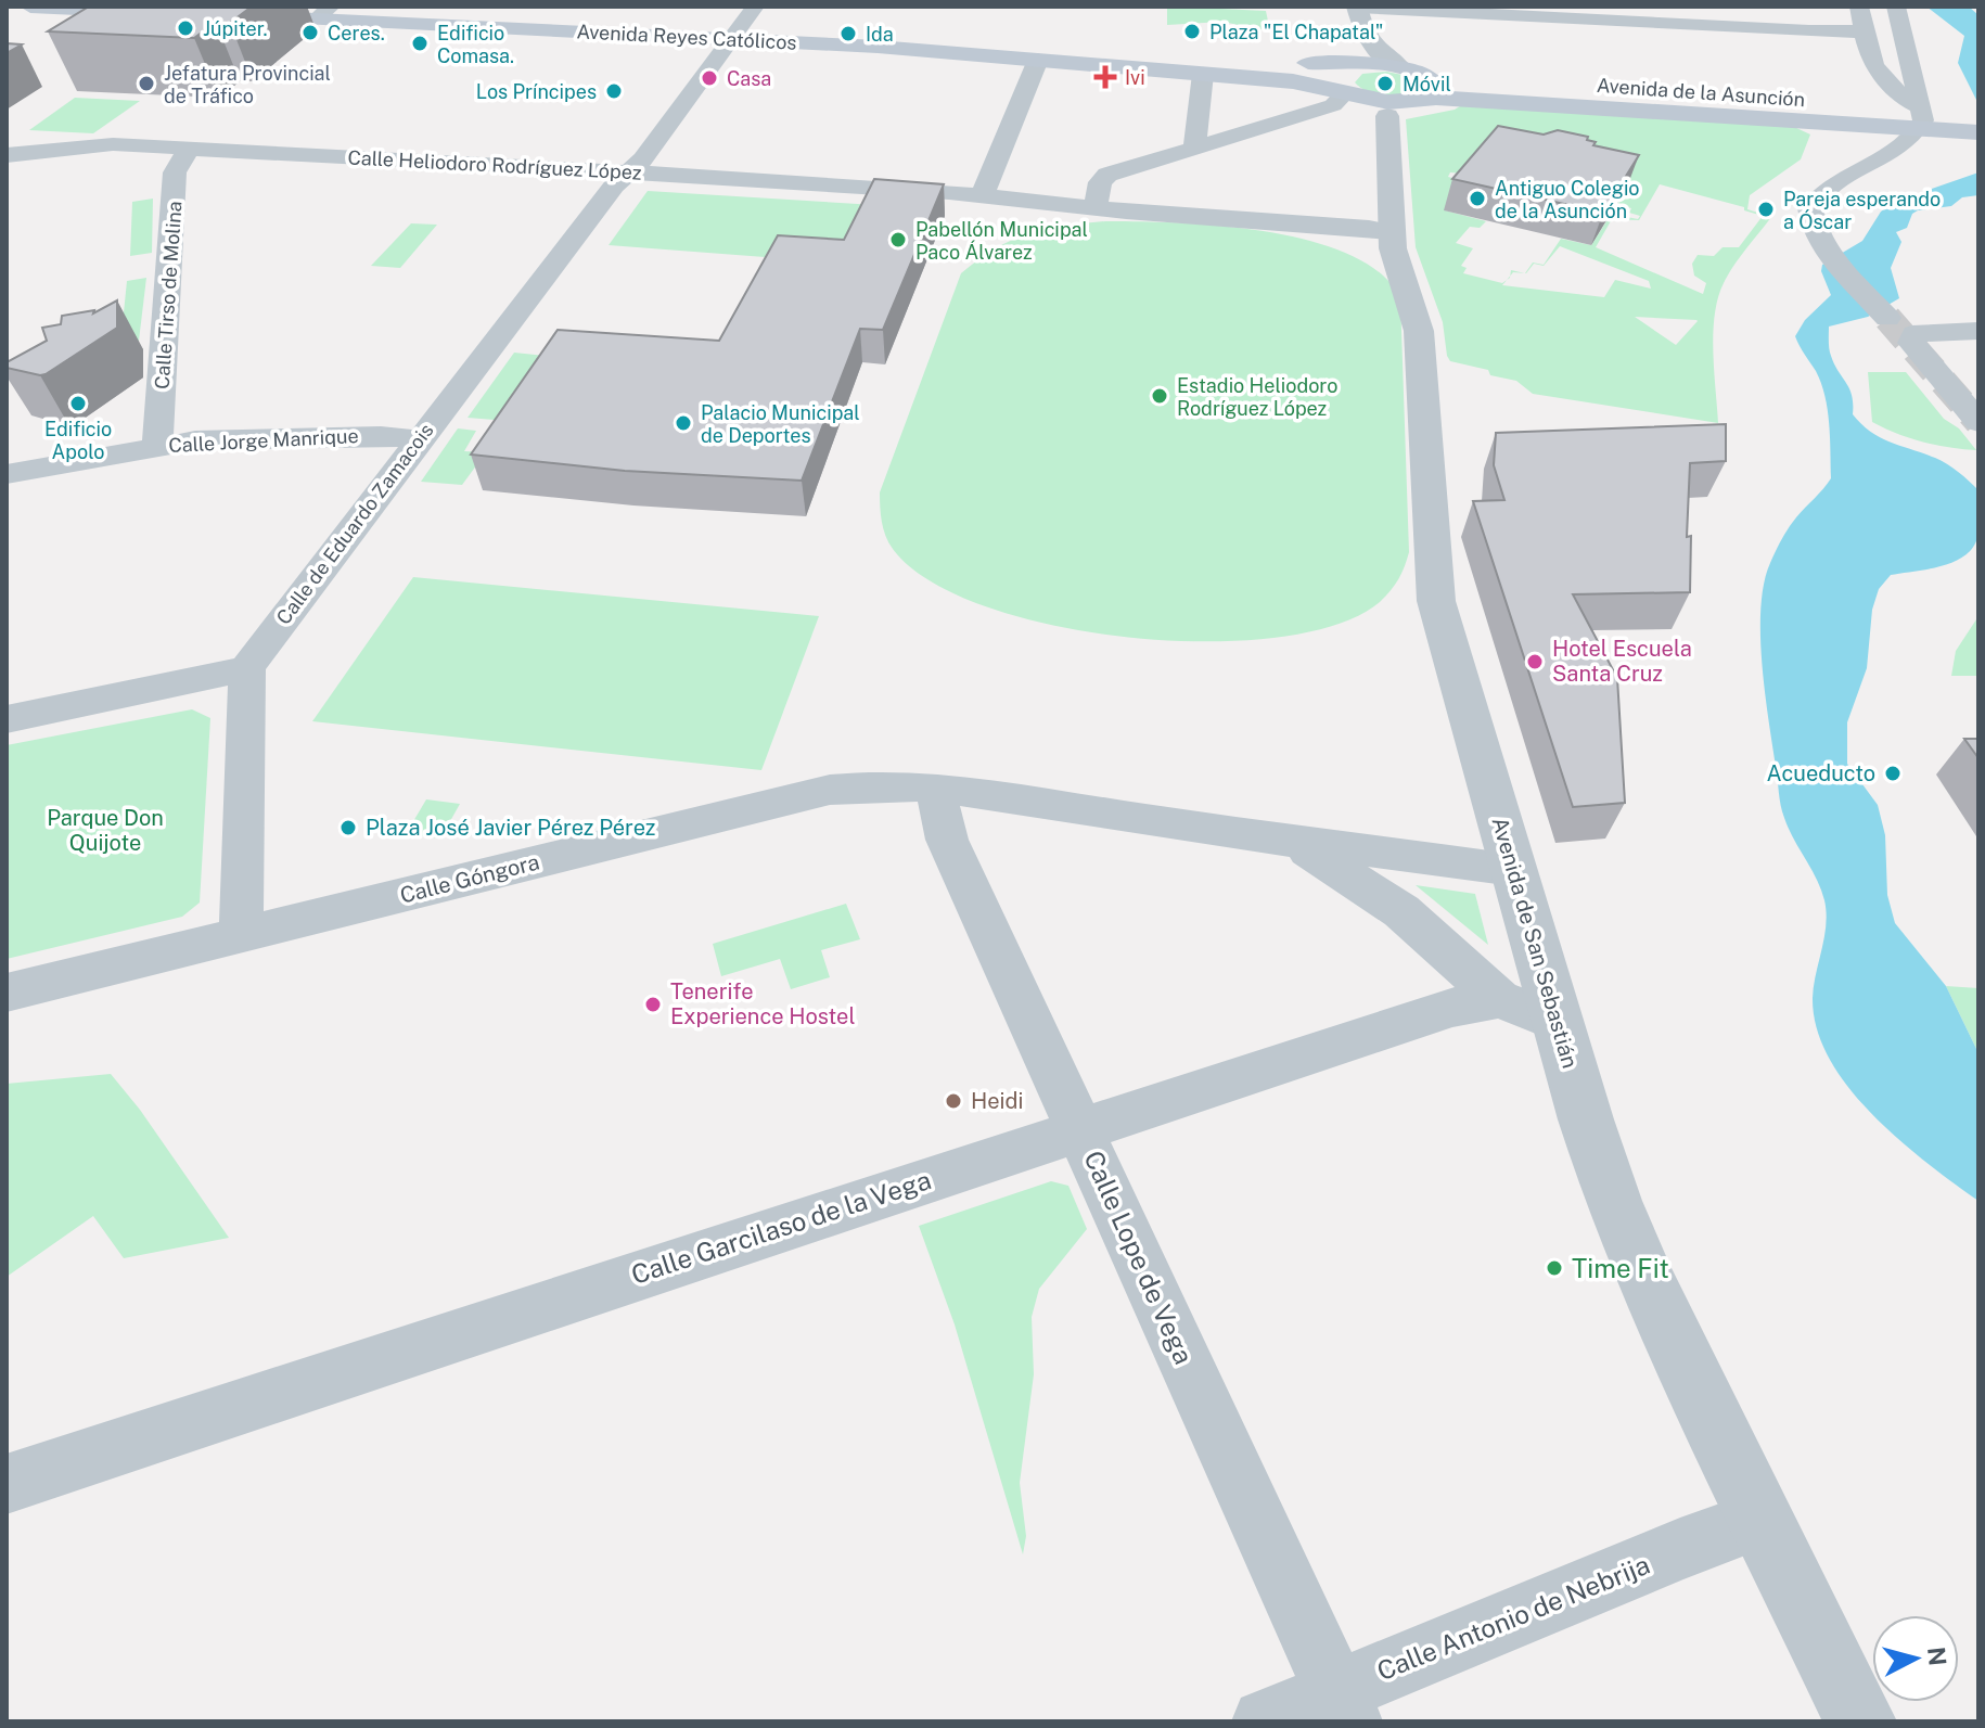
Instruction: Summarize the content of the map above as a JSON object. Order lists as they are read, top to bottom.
{
  "streets": {
    "main road": ["Avenida Reyes Católicos", "Avenida de la Asunción"],
    "street": [
      "Calle Heliodoro Rodríguez López",
      "Calle Tirso de Molina",
      "Calle Jorge Manrique",
      "Calle de Eduardo Zamacois",
      "Calle Góngora",
      "Avenida de San Sebastián",
      "Calle Garcilaso de la Vega",
      "Calle Lope de Vega",
      "Calle Antonio de Nebrija"
    ]
  },
  "crossings": [
    ["Avenida Reyes Católicos", "Avenida de la Asunción"],
    ["Avenida Reyes Católicos", "Calle de Eduardo Zamacois"],
    ["Avenida Reyes Católicos", "Avenida de San Sebastián"],
    ["Calle Heliodoro Rodríguez López", "Calle Tirso de Molina"],
    ["Calle Heliodoro Rodríguez López", "Calle de Eduardo Zamacois"],
    ["Calle Heliodoro Rodríguez López", "Avenida de San Sebastián"],
    ["Calle Tirso de Molina", "Calle Jorge Manrique"],
    ["Calle Jorge Manrique", "Calle de Eduardo Zamacois"],
    ["Calle Góngora", "Avenida de San Sebastián"],
    ["Calle Góngora", "Calle Lope de Vega"],
    ["Avenida de San Sebastián", "Calle Garcilaso de la Vega"],
    ["Avenida de San Sebastián", "Calle Antonio de Nebrija"],
    ["Calle Garcilaso de la Vega", "Calle Lope de Vega"],
    ["Calle Lope de Vega", "Calle Antonio de Nebrija"]
  ],
  "parks": ["Parque Don Quijote"],
  "places": {
    "other": [
      "Júpiter.",
      "Plaza \"El Chapatal\"",
      "Ceres.",
      "Ida",
      "Edificio Comasa.",
      "Casa",
      "Jefatura Provincial de Tráfico",
      "Móvil",
      "Los Príncipes",
      "Antiguo Colegio de la Asunción",
      "Pareja esperando a Óscar",
      "Pabellón Municipal Paco Álvarez",
      "Estadio Heliodoro Rodríguez López",
      "Edificio Apolo",
      "Palacio Municipal de Deportes",
      "Hotel Escuela Santa Cruz",
      "Acueducto",
      "Plaza José Javier Pérez Pérez",
      "Tenerife Experience Hostel",
      "Heidi",
      "Time Fit"
    ],
    "health": ["Ivi"]
  },
  "north": "right"
}
